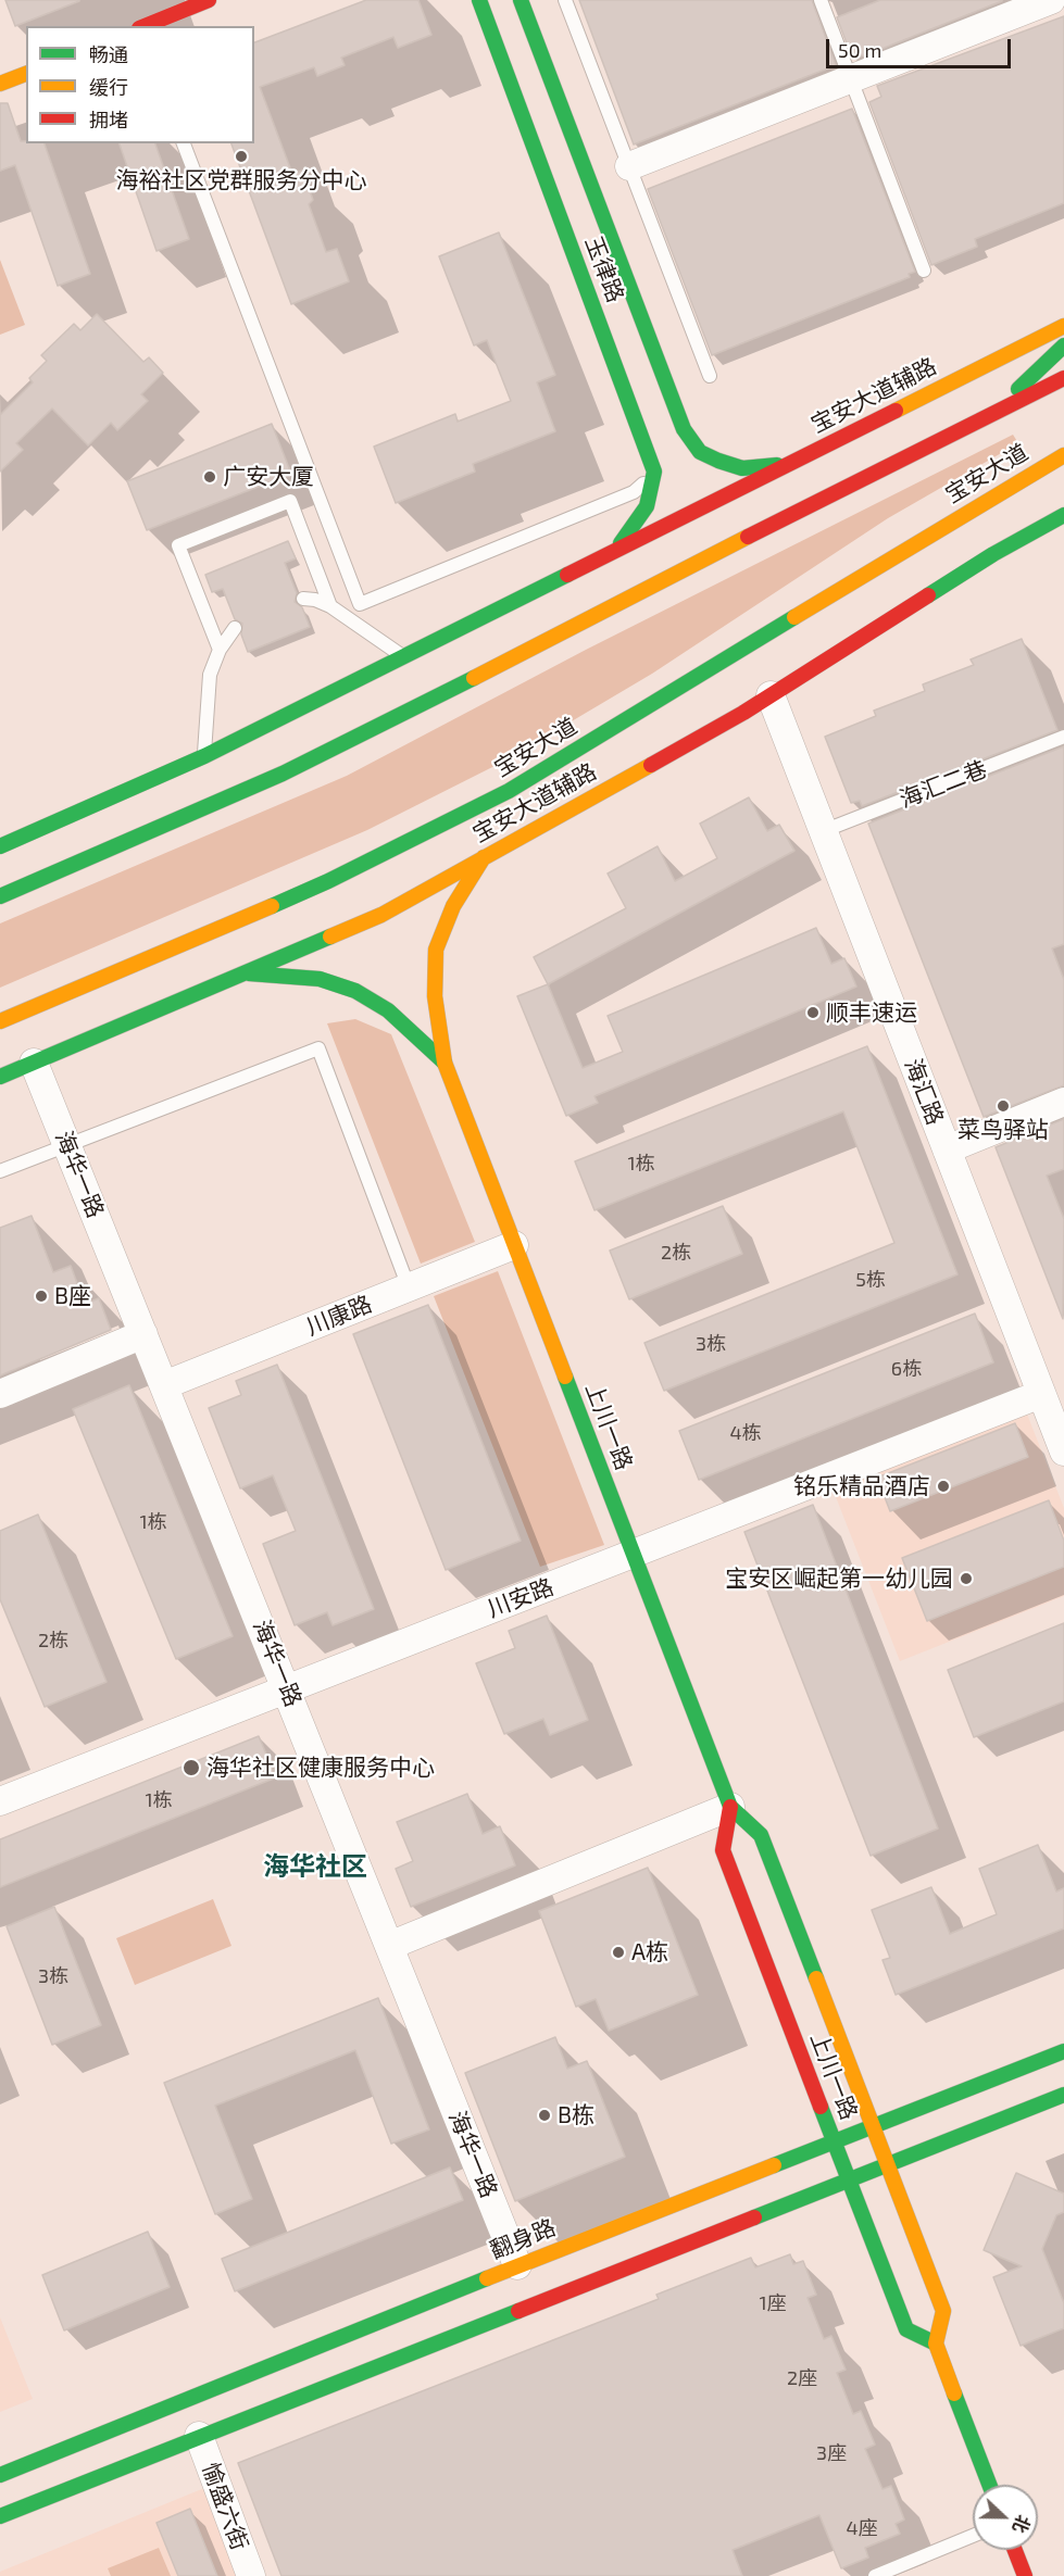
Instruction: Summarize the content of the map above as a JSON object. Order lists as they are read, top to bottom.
{
  "streets": {
    "main road": [
      "玉律路",
      "宝安大道辅路",
      "宝安大道",
      "上川一路",
      "翻身路"
    ],
    "street": [
      "海汇路",
      "海华一路",
      "川康路",
      "川安路",
      "愉盛六街"
    ],
    "lane": ["海汇二巷"]
  },
  "crossings": [
    ["玉律路", "宝安大道辅路"],
    ["宝安大道辅路", "海汇路"],
    ["宝安大道辅路", "海华一路"],
    ["宝安大道辅路", "上川一路"],
    ["海汇二巷", "海汇路"],
    ["海汇路", "川安路"],
    ["海华一路", "川康路"],
    ["海华一路", "川安路"],
    ["海华一路", "翻身路"],
    ["川康路", "上川一路"],
    ["上川一路", "川安路"],
    ["上川一路", "翻身路"]
  ],
  "districts": ["海华社区"],
  "places": [
    "海裕社区党群服务分中心",
    "广安大厦",
    "顺丰速运",
    "菜鸟驿站",
    "B座",
    "铭乐精品酒店",
    "宝安区崛起第一幼儿园",
    "海华社区健康服务中心",
    "A栋",
    "B栋"
  ],
  "house_numbers": [
    "1栋",
    "2栋",
    "5栋",
    "3栋",
    "6栋",
    "4栋",
    "1栋",
    "2栋",
    "1栋",
    "3栋",
    "1座",
    "2座",
    "3座",
    "4座"
  ],
  "legend": ["畅通", "缓行", "拥堵"],
  "scale_bar": "50 m",
  "north": "right"
}
